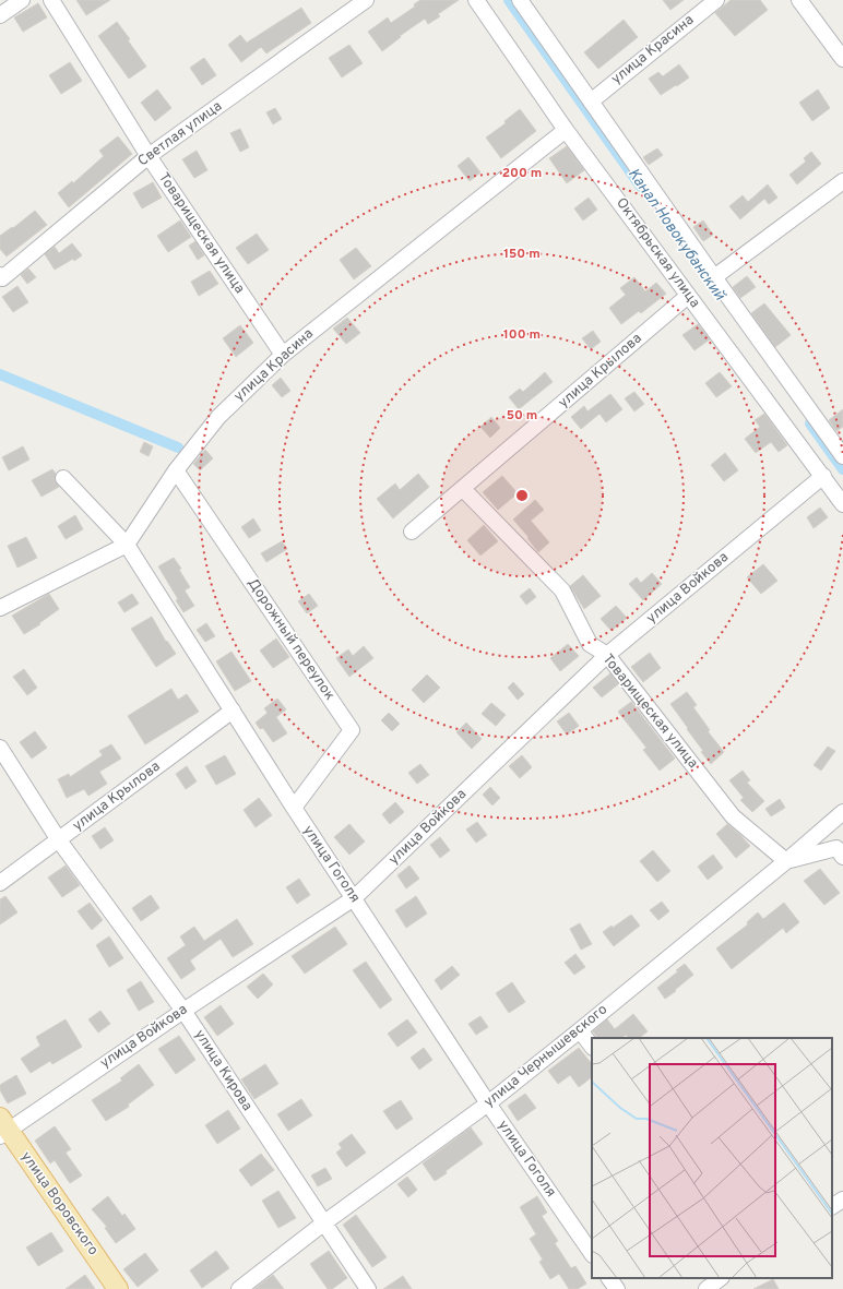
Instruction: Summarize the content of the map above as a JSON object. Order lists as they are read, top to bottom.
{
  "streets": {
    "main road": ["улица Воровского"],
    "street": [
      "улица Красина",
      "Светлая улица",
      "Товарищеская улица",
      "Октябрьская улица",
      "улица Крылова",
      "улица Войкова",
      "Дорожный переулок",
      "улица Гоголя",
      "улица Чернышевского",
      "улица Кирова"
    ]
  },
  "crossings": [
    ["улица Красина", "Товарищеская улица"],
    ["улица Красина", "Октябрьская улица"],
    ["улица Красина", "Дорожный переулок"],
    ["улица Красина", "улица Гоголя"],
    ["Светлая улица", "Товарищеская улица"],
    ["Товарищеская улица", "улица Крылова"],
    ["Товарищеская улица", "улица Войкова"],
    ["Товарищеская улица", "улица Чернышевского"],
    ["Октябрьская улица", "улица Крылова"],
    ["Октябрьская улица", "улица Войкова"],
    ["улица Крылова", "улица Гоголя"],
    ["улица Крылова", "улица Кирова"],
    ["улица Войкова", "улица Гоголя"],
    ["улица Войкова", "улица Кирова"],
    ["улица Войкова", "улица Воровского"],
    ["Дорожный переулок", "улица Гоголя"],
    ["улица Гоголя", "улица Чернышевского"],
    ["улица Чернышевского", "улица Кирова"]
  ],
  "water": ["Канал Новокубанский"],
  "rings": [
    "200 m",
    "150 m",
    "100 m",
    "50 m"
  ]
}
